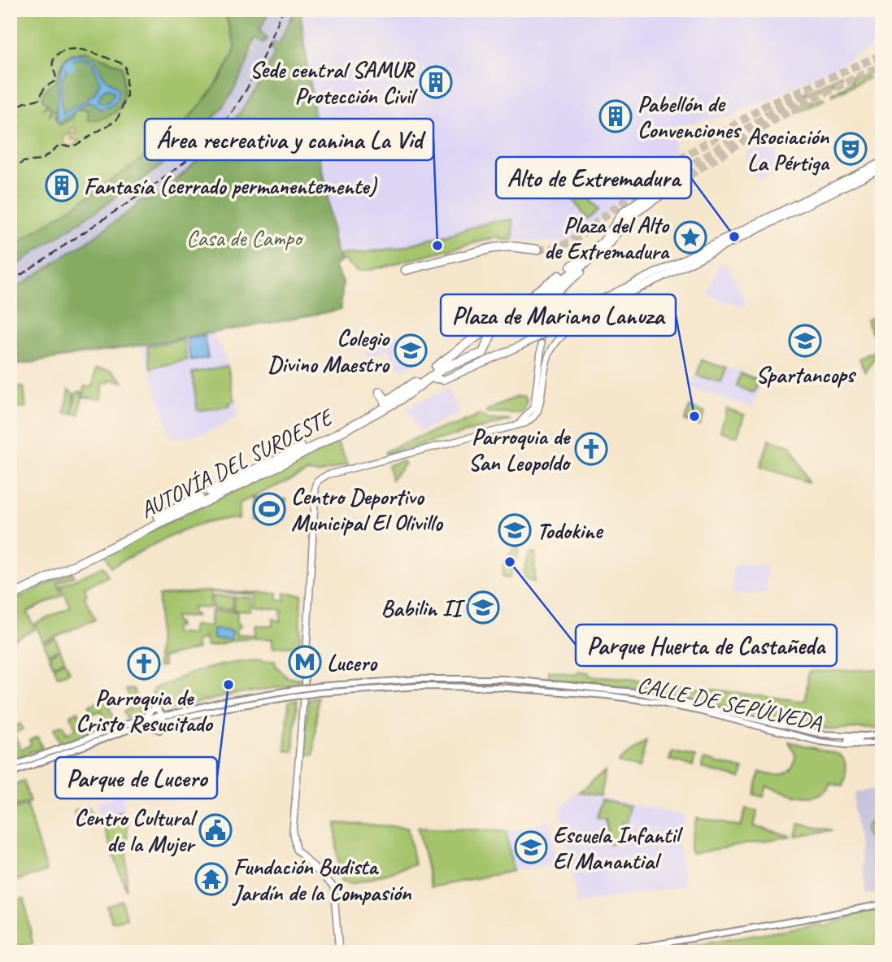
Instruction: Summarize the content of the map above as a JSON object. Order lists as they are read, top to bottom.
{
  "streets": {
    "highway": ["AUTOVÍA DEL SUROESTE"],
    "street": ["CALLE DE SEPÚLVEDA"]
  },
  "parks": ["Casa de Campo"],
  "places": {
    "building": ["Sede central SAMUR Protección Civil", "Pabellón de Convenciones", "Fantasía (cerrado permanentemente)"],
    "theatre": ["Asociación La Pértiga"],
    "other": [
      "Alto de Extremadura",
      "Área recreativa y canina La Vid",
      "Plaza de Mariano Lanuza",
      "Parque Huerta de Castañeda",
      "Parque de Lucero"
    ],
    "place": ["Plaza del Alto de Extremadura"],
    "school or university": [
      "Spartancops",
      "Colegio Divino Maestro",
      "Todokine",
      "Babilin II",
      "Escuela Infantil El Manantial"
    ],
    "church": ["Parroquia de San Leopoldo", "Parroquia de Cristo Resucitado"],
    "sports": ["Centro Deportivo Municipal El Olivillo"],
    "metro station": ["Lucero"],
    "public building": ["Centro Cultural de la Mujer"],
    "temple": ["Fundación Budista Jardín de la Compasión"]
  }
}
